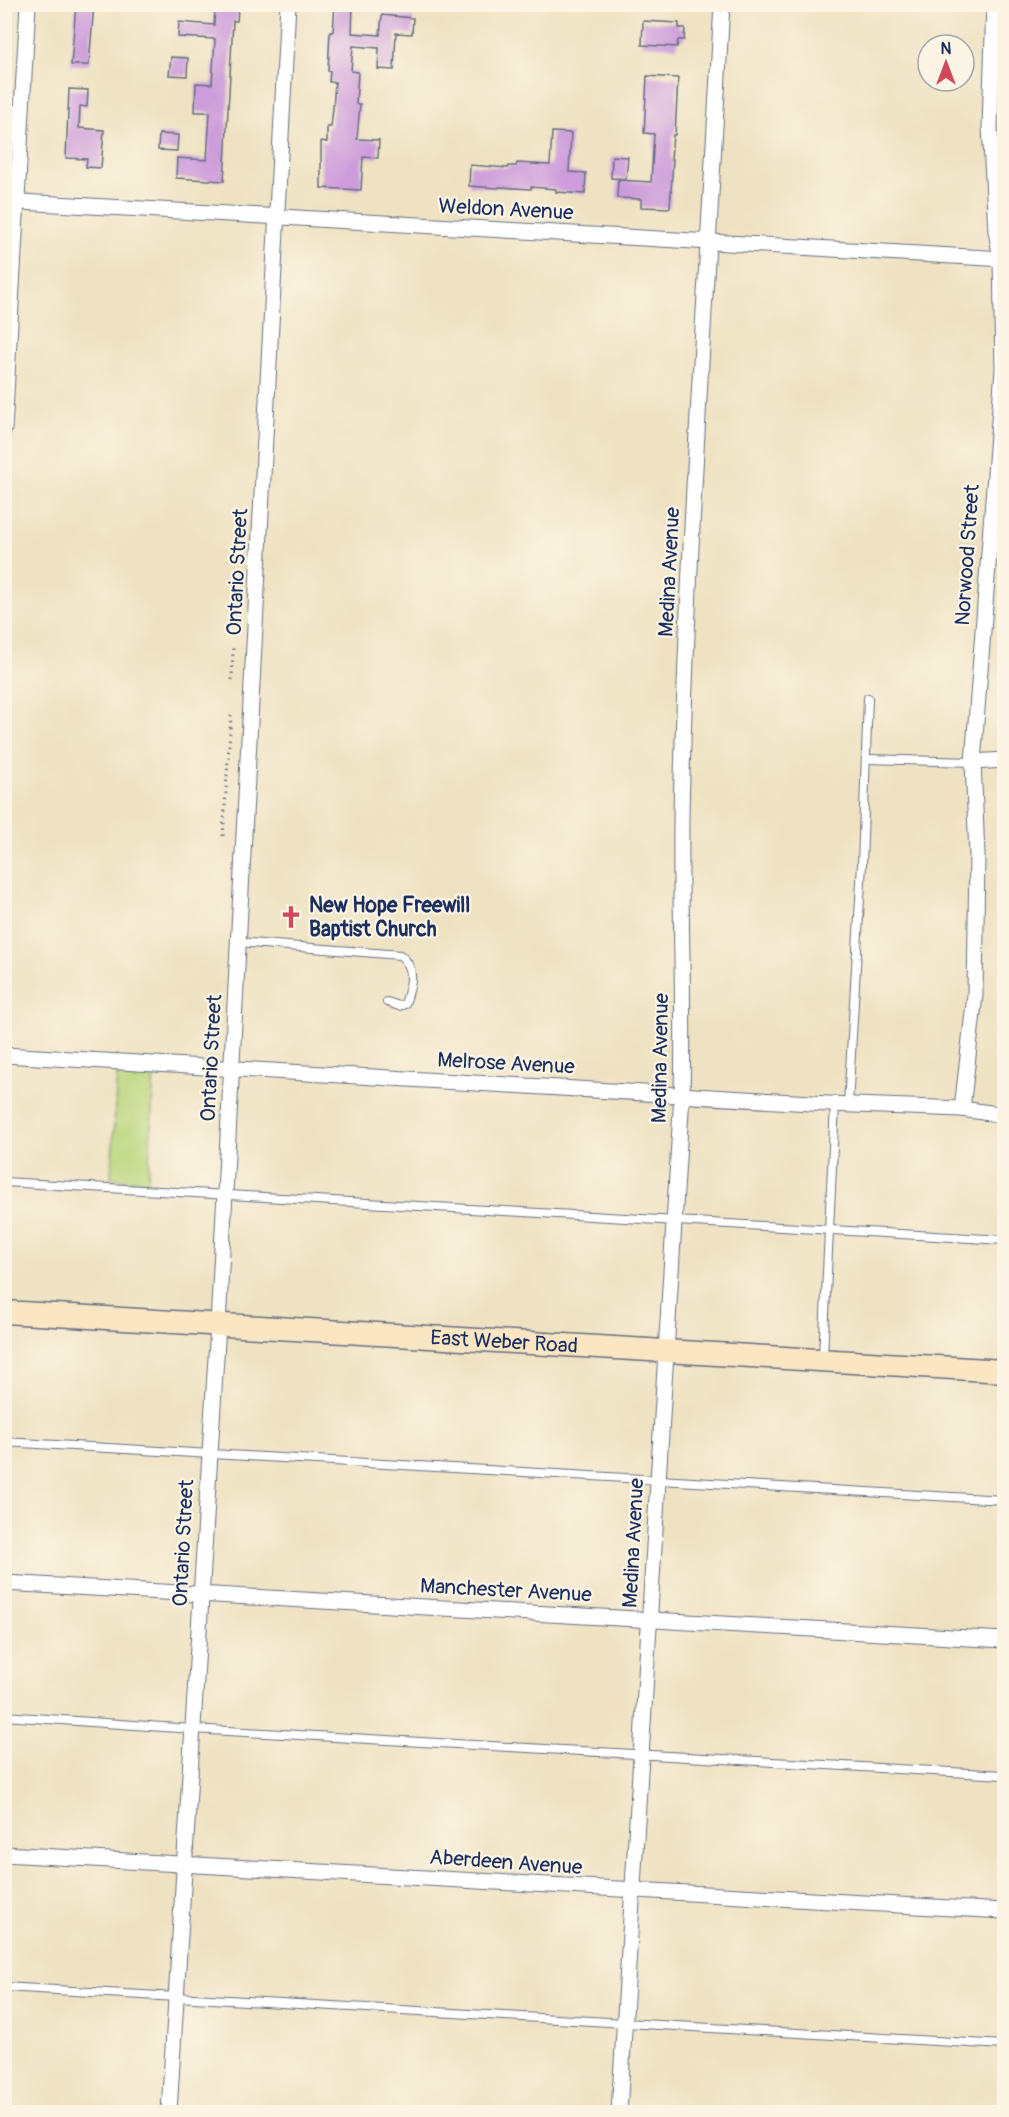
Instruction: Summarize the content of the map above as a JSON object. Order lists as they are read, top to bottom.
{
  "streets": {
    "street": [
      "Weldon Avenue",
      "Norwood Street",
      "Ontario Street",
      "Medina Avenue",
      "Melrose Avenue",
      "East Weber Road",
      "Manchester Avenue",
      "Aberdeen Avenue"
    ]
  },
  "crossings": [
    ["Weldon Avenue", "Norwood Street"],
    ["Weldon Avenue", "Ontario Street"],
    ["Weldon Avenue", "Medina Avenue"],
    ["Norwood Street", "Melrose Avenue"],
    ["Ontario Street", "Melrose Avenue"],
    ["Ontario Street", "East Weber Road"],
    ["Ontario Street", "Manchester Avenue"],
    ["Ontario Street", "Aberdeen Avenue"],
    ["Medina Avenue", "Melrose Avenue"],
    ["Medina Avenue", "East Weber Road"],
    ["Medina Avenue", "Manchester Avenue"],
    ["Medina Avenue", "Aberdeen Avenue"]
  ],
  "places": {
    "church": ["New Hope Freewill Baptist Church"]
  },
  "north": "top"
}
